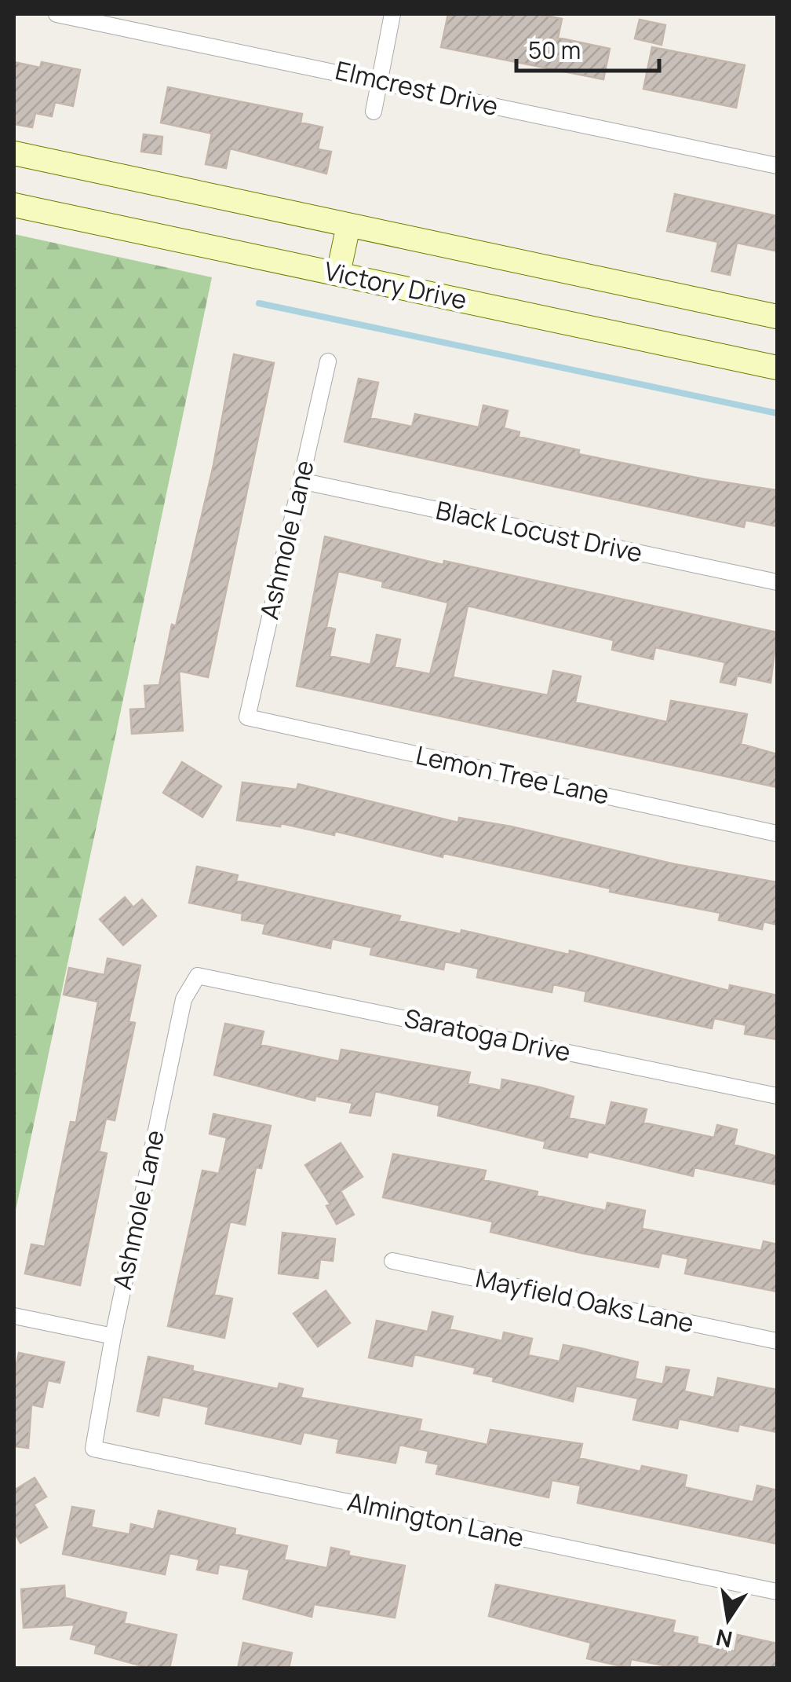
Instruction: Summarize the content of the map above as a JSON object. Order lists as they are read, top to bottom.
{
  "streets": {
    "main road": ["Victory Drive"],
    "street": [
      "Elmcrest Drive",
      "Black Locust Drive",
      "Ashmole Lane",
      "Lemon Tree Lane",
      "Saratoga Drive",
      "Mayfield Oaks Lane",
      "Almington Lane"
    ]
  },
  "crossings": [
    ["Black Locust Drive", "Ashmole Lane"],
    ["Ashmole Lane", "Lemon Tree Lane"],
    ["Ashmole Lane", "Saratoga Drive"],
    ["Ashmole Lane", "Almington Lane"]
  ],
  "scale_bar": "50 m",
  "north": "bottom"
}
